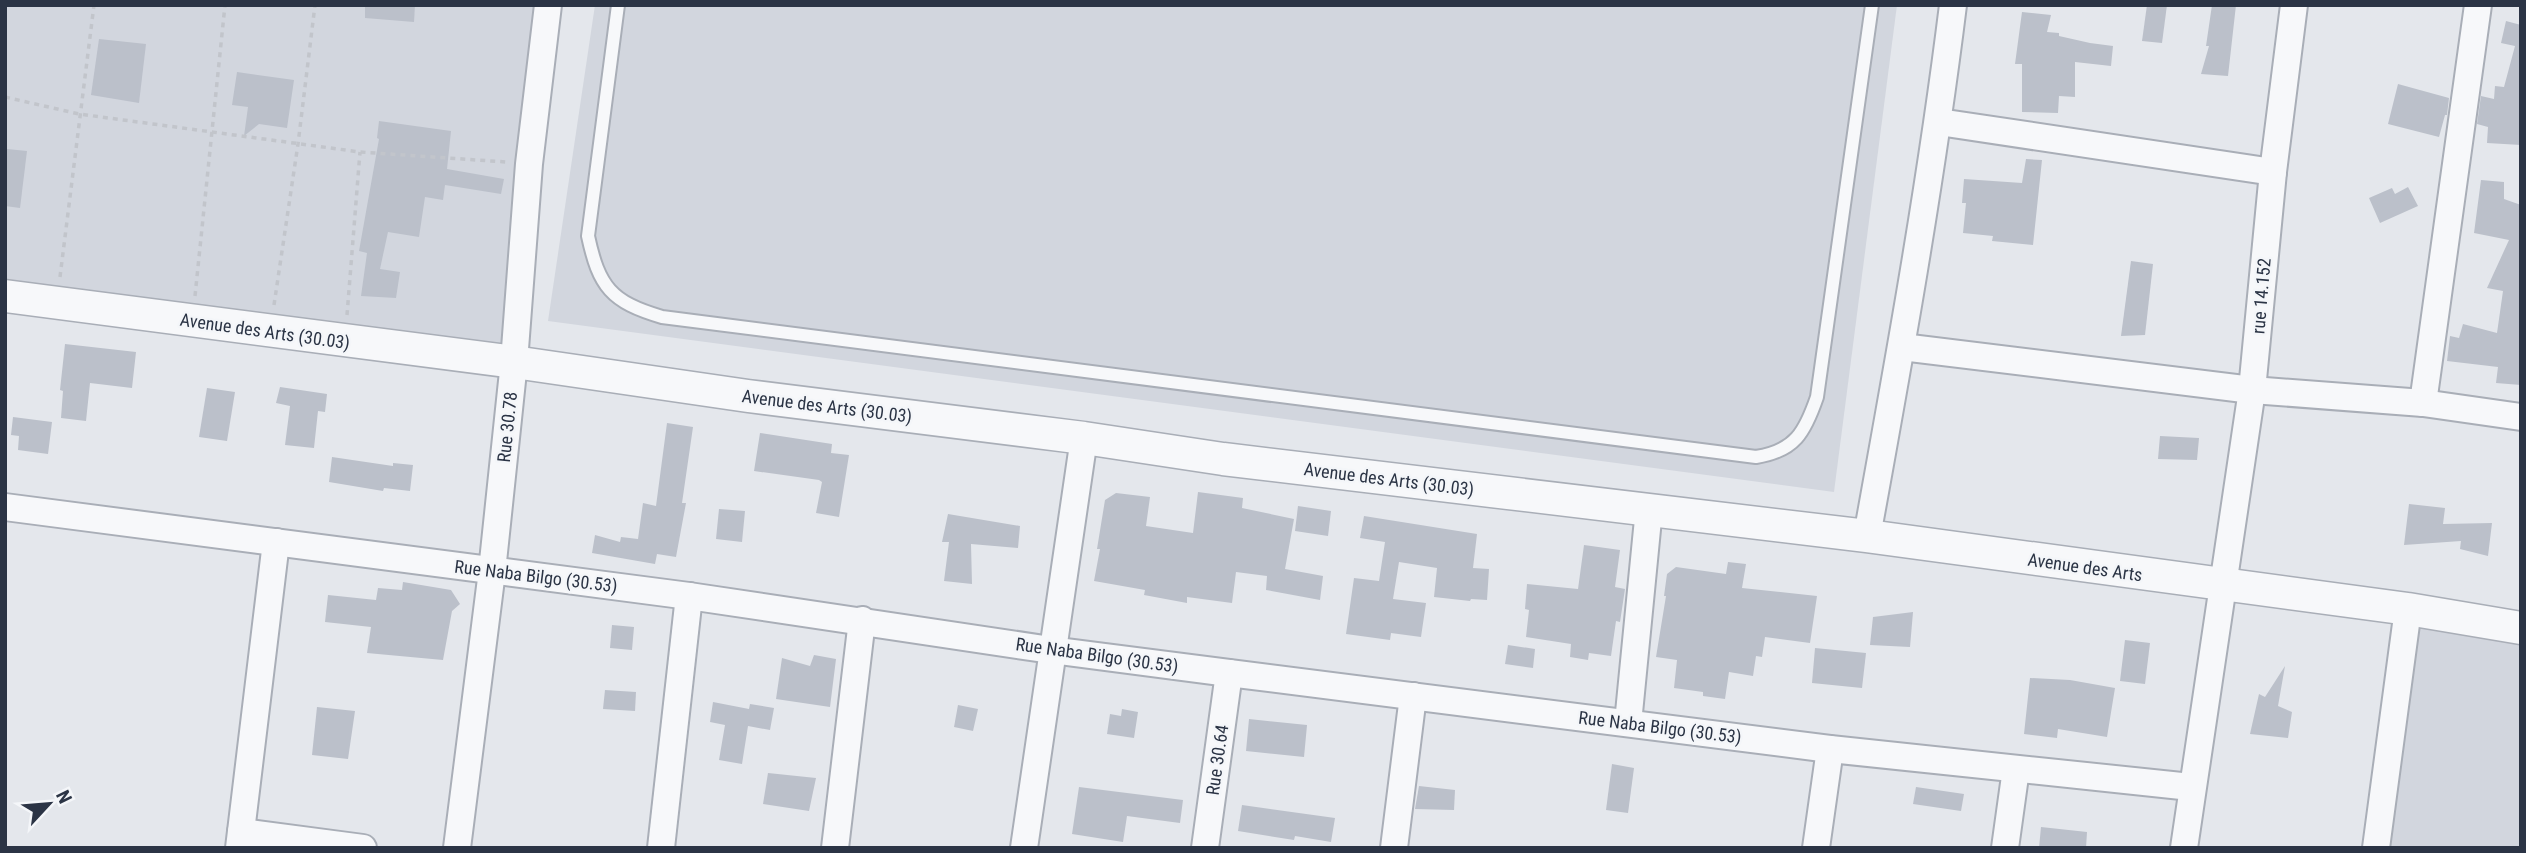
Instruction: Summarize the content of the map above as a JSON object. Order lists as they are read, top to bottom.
{
  "streets": {
    "street": [
      "rue 14.152",
      "Avenue des Arts (30.03)",
      "Rue 30.78",
      "Avenue des Arts",
      "Rue Naba Bilgo (30.53)",
      "Rue 30.64"
    ]
  },
  "crossings": [
    ["rue 14.152", "Avenue des Arts"],
    ["rue 14.152", "Rue Naba Bilgo (30.53)"],
    ["Avenue des Arts (30.03)", "Rue 30.78"],
    ["Avenue des Arts (30.03)", "Avenue des Arts"],
    ["Rue 30.78", "Rue Naba Bilgo (30.53)"],
    ["Rue Naba Bilgo (30.53)", "Rue 30.64"]
  ],
  "north": "top right"
}
